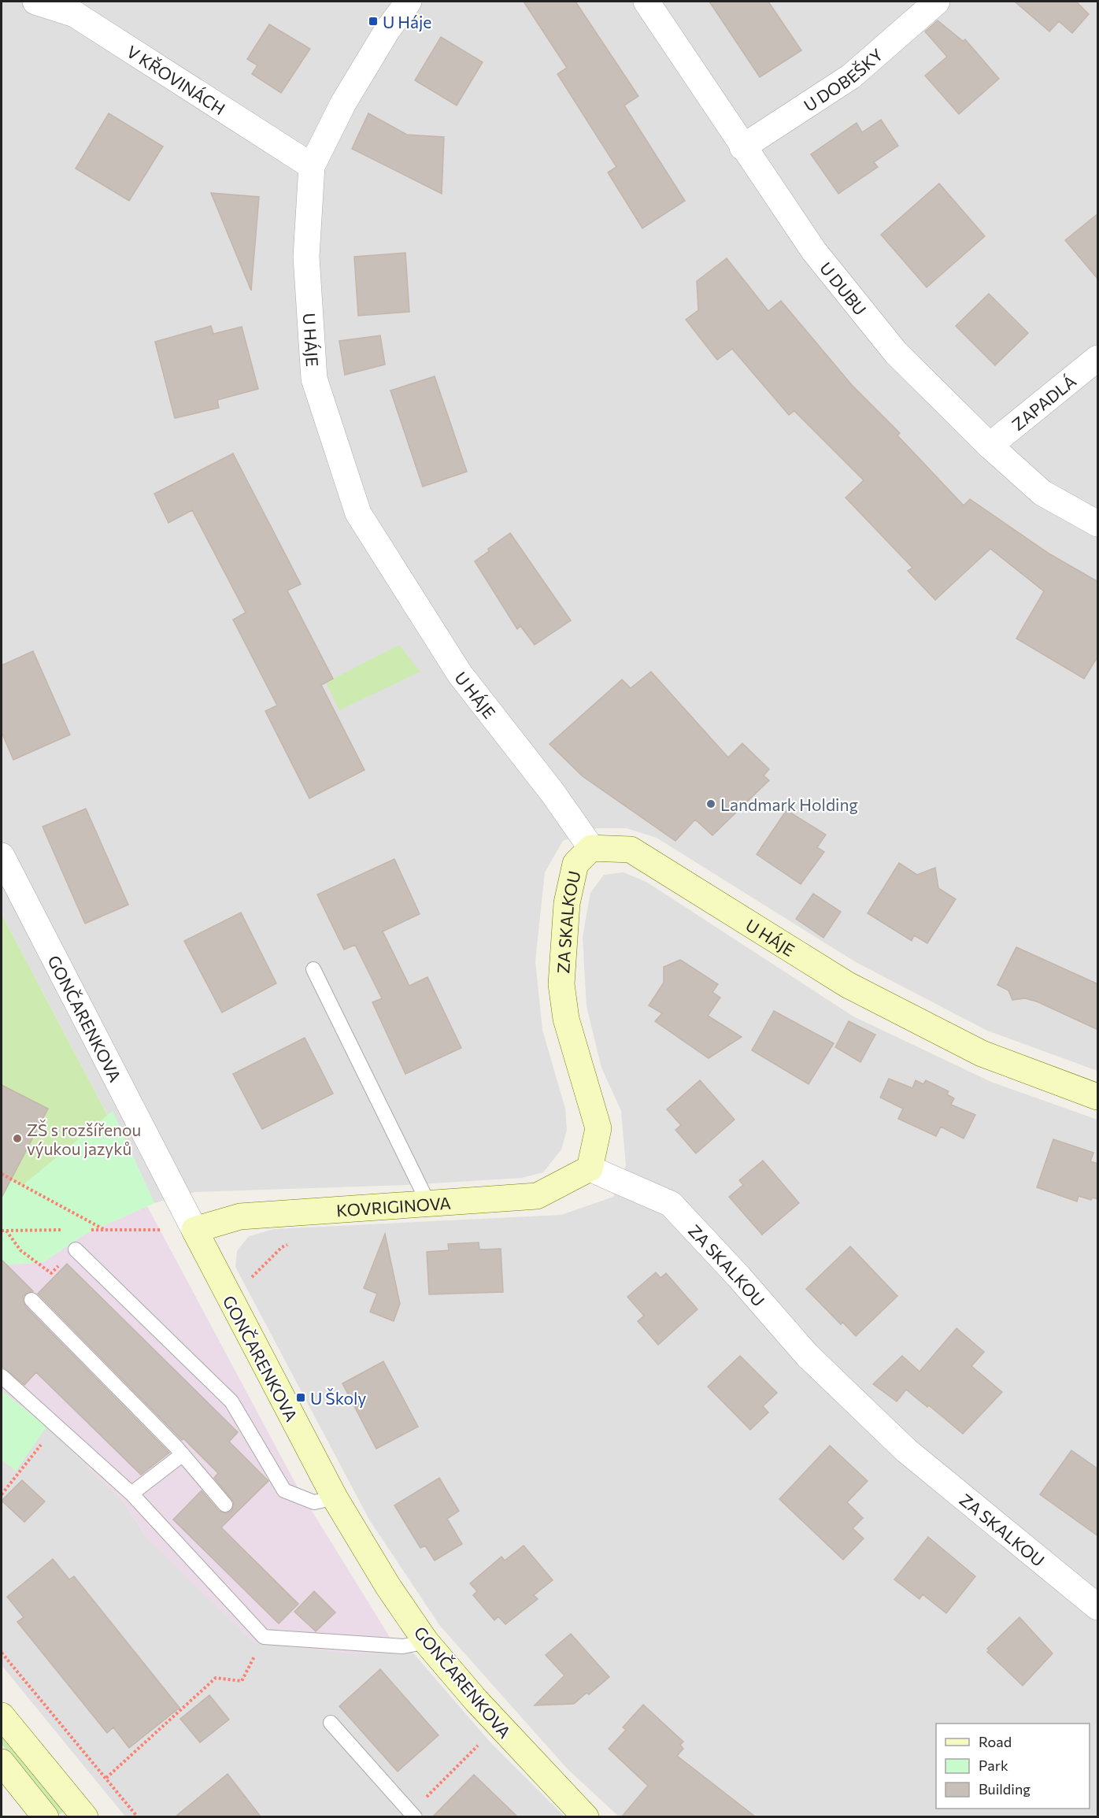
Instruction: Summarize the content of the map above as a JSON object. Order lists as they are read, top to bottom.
{
  "streets": {
    "street": [
      "U DOBEŠKY",
      "V KŘOVINÁCH",
      "U DUBU",
      "U HÁJE",
      "ZAPADLÁ",
      "ZA SKALKOU",
      "GONČARENKOVA",
      "KOVRIGINOVA"
    ]
  },
  "crossings": [
    ["U DOBEŠKY", "U DUBU"],
    ["V KŘOVINÁCH", "U HÁJE"],
    ["U DUBU", "ZAPADLÁ"],
    ["U HÁJE", "ZA SKALKOU"],
    ["ZA SKALKOU", "KOVRIGINOVA"],
    ["GONČARENKOVA", "KOVRIGINOVA"]
  ],
  "places": {
    "transit": ["U Háje", "U Školy"],
    "other": ["Landmark Holding", "ZŠ s rozšířenou výukou jazyků"]
  },
  "legend": ["Road", "Park", "Building"]
}
